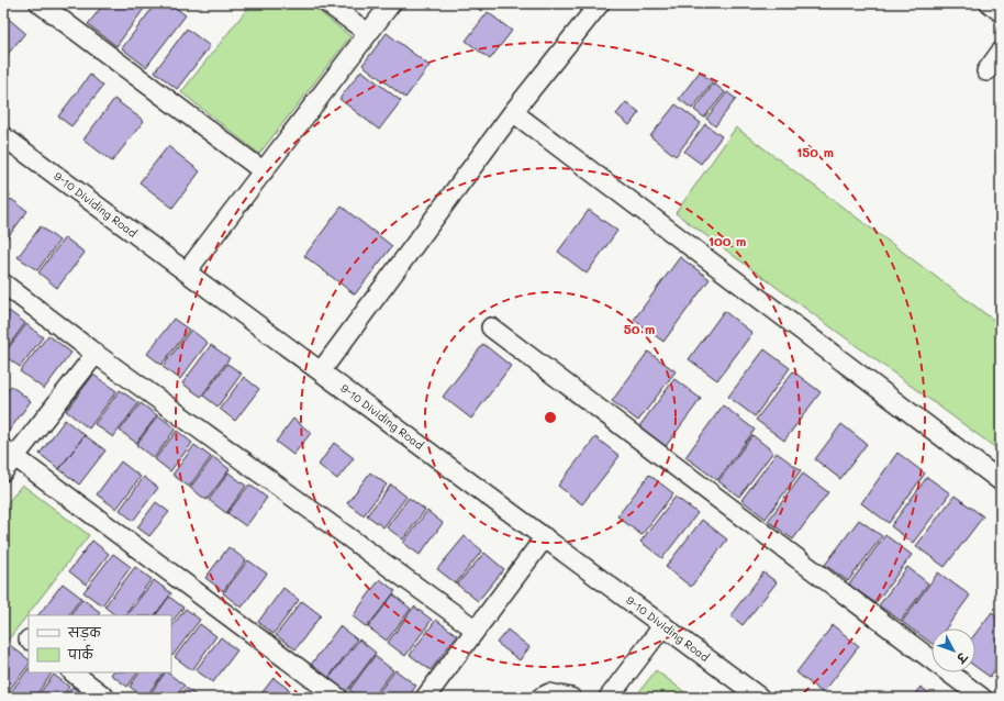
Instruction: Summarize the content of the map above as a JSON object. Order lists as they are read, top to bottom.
{
  "streets": {
    "street": ["9-10 Dividing Road"]
  },
  "legend": ["सड़क", "पार्क"],
  "north": "bottom right",
  "rings": ["150 m", "100 m", "50 m"]
}
